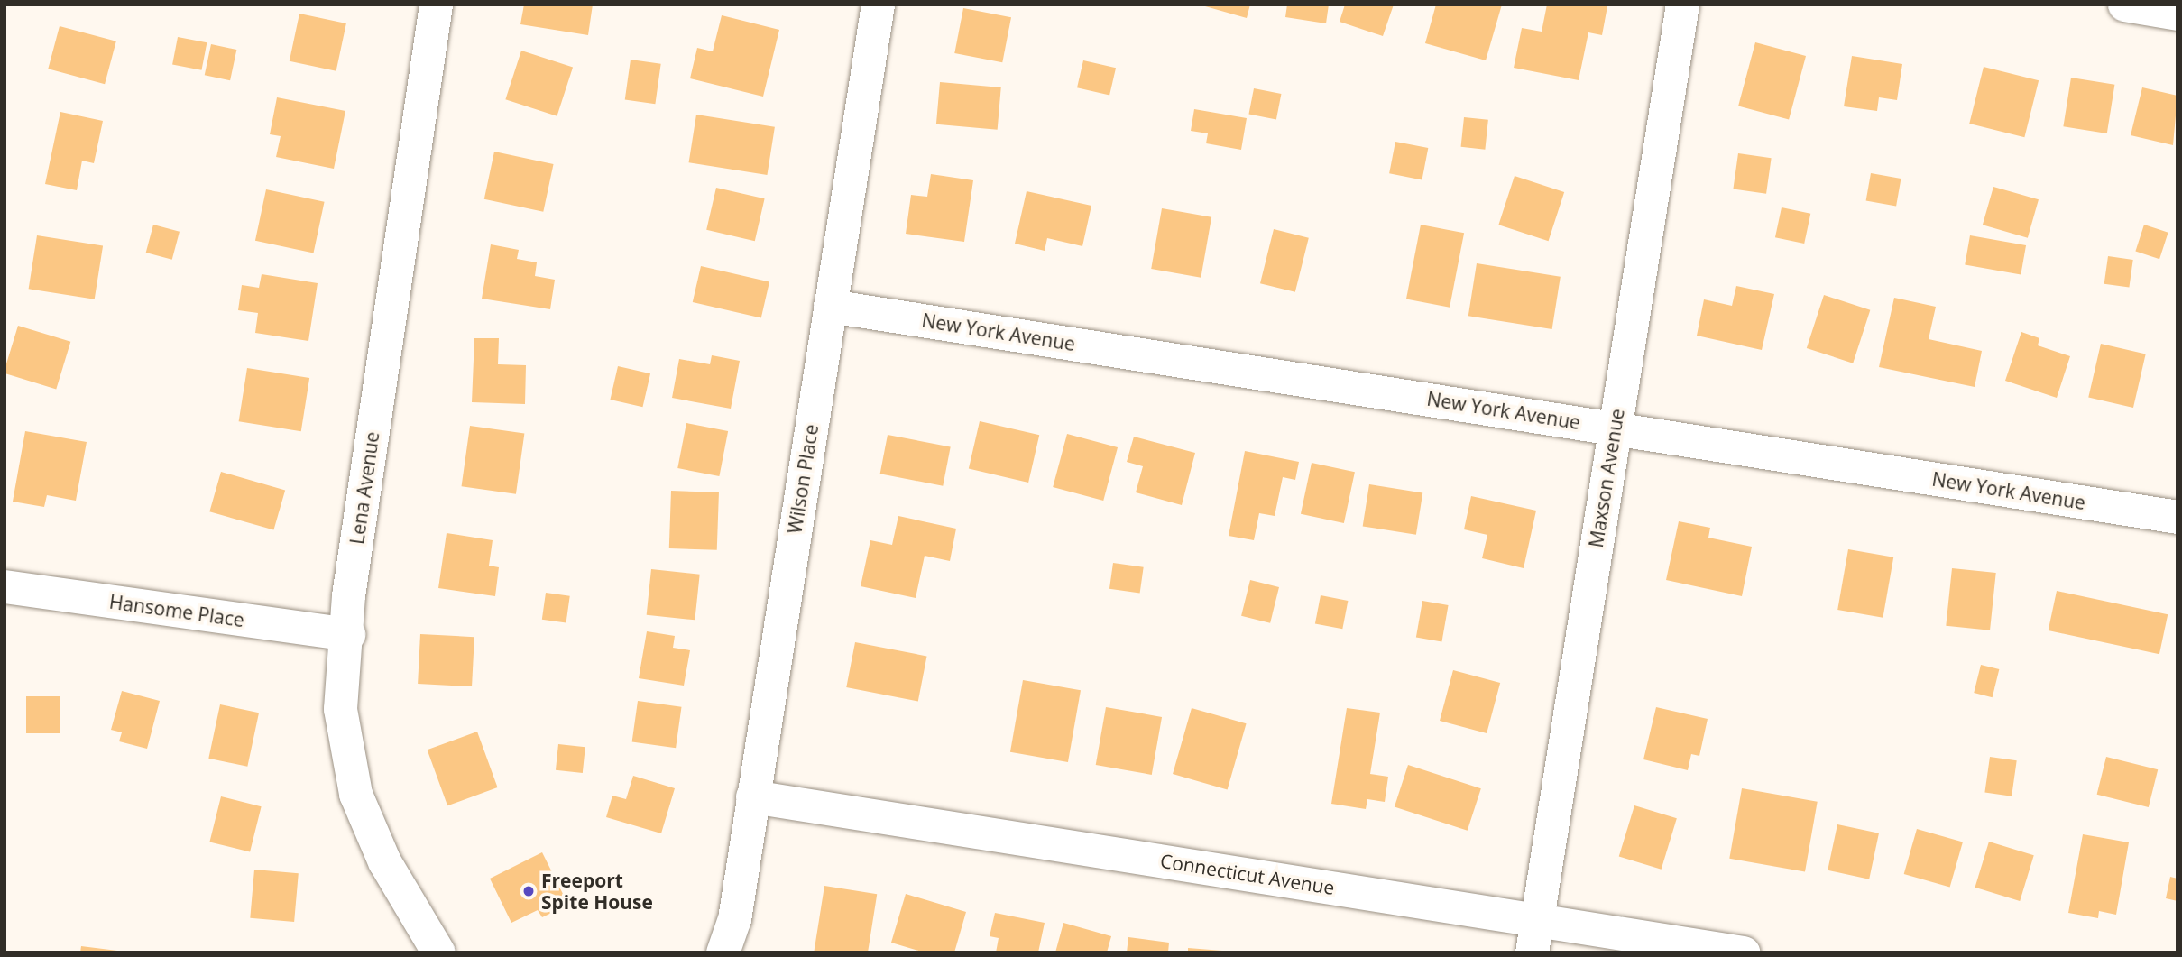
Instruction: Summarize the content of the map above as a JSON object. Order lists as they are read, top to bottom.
{
  "streets": {
    "street": [
      "New York Avenue",
      "Maxson Avenue",
      "Wilson Place",
      "Lena Avenue",
      "Hansome Place",
      "Connecticut Avenue"
    ]
  },
  "crossings": [
    ["New York Avenue", "Maxson Avenue"],
    ["New York Avenue", "Wilson Place"],
    ["Maxson Avenue", "Connecticut Avenue"],
    ["Wilson Place", "Connecticut Avenue"],
    ["Lena Avenue", "Hansome Place"]
  ],
  "places": ["Freeport Spite House"]
}
